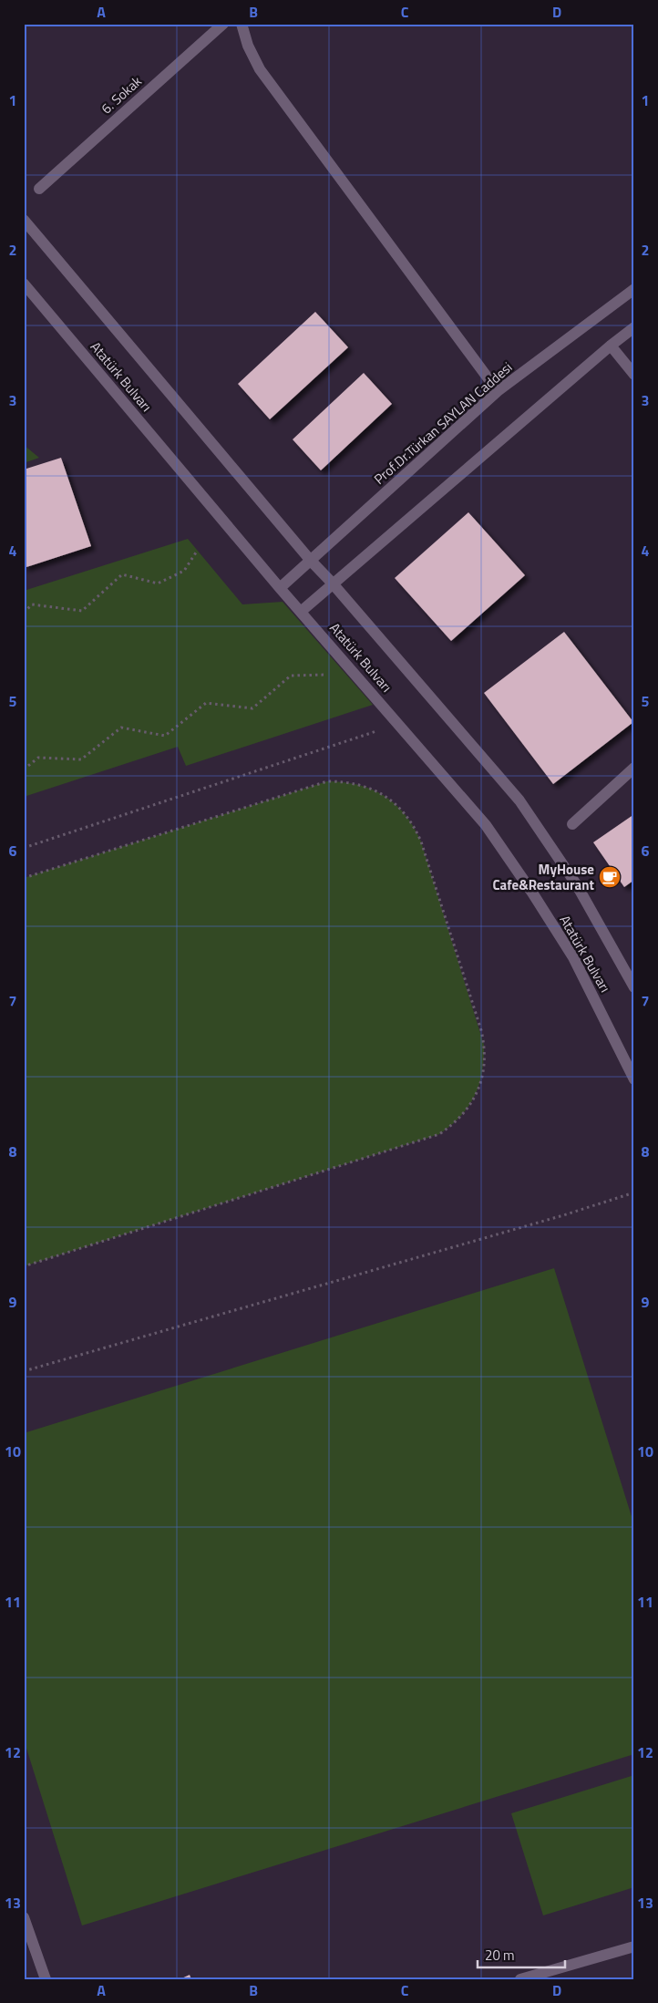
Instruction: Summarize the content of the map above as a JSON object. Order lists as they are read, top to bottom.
{
  "streets": {
    "street": ["6. Sokak", "Atatürk Bulvarı", "Prof.Dr.Türkan SAYLAN Caddesi"]
  },
  "crossings": [
    ["Atatürk Bulvarı", "Prof.Dr.Türkan SAYLAN Caddesi"]
  ],
  "places": {
    "cafe": ["MyHouse Cafe&Restaurant"]
  },
  "scale_bar": "20 m",
  "grid": {
    "columns": [
      "A",
      "B",
      "C",
      "D"
    ],
    "rows": [
      "1",
      "2",
      "3",
      "4",
      "5",
      "6",
      "7",
      "8",
      "9",
      "10",
      "11",
      "12",
      "13"
    ]
  }
}
